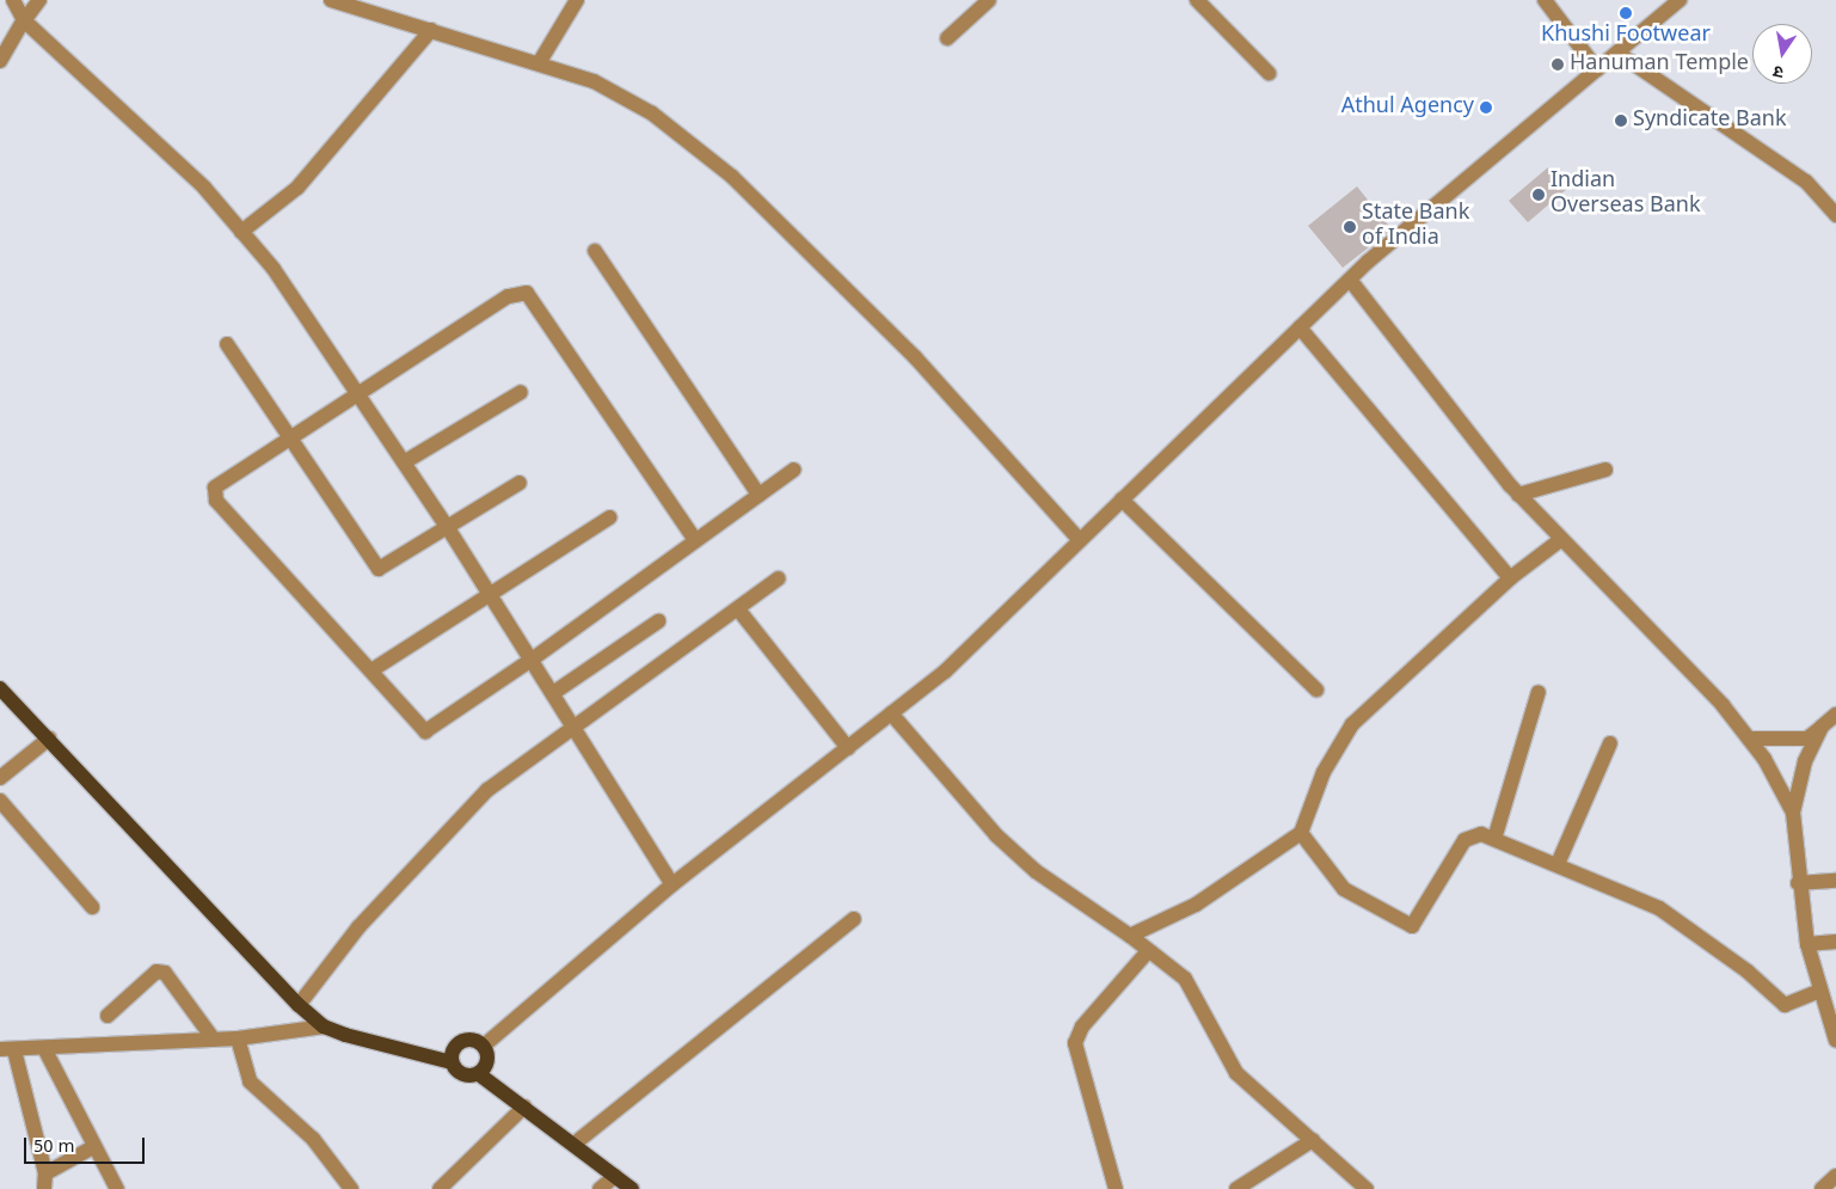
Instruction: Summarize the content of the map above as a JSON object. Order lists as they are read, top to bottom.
{
  "places": [
    "Khushi Footwear",
    "Hanuman Temple",
    "Athul Agency",
    "Syndicate Bank",
    "Indian Overseas Bank",
    "State Bank of India"
  ],
  "scale_bar": "50 m",
  "north": "bottom"
}
